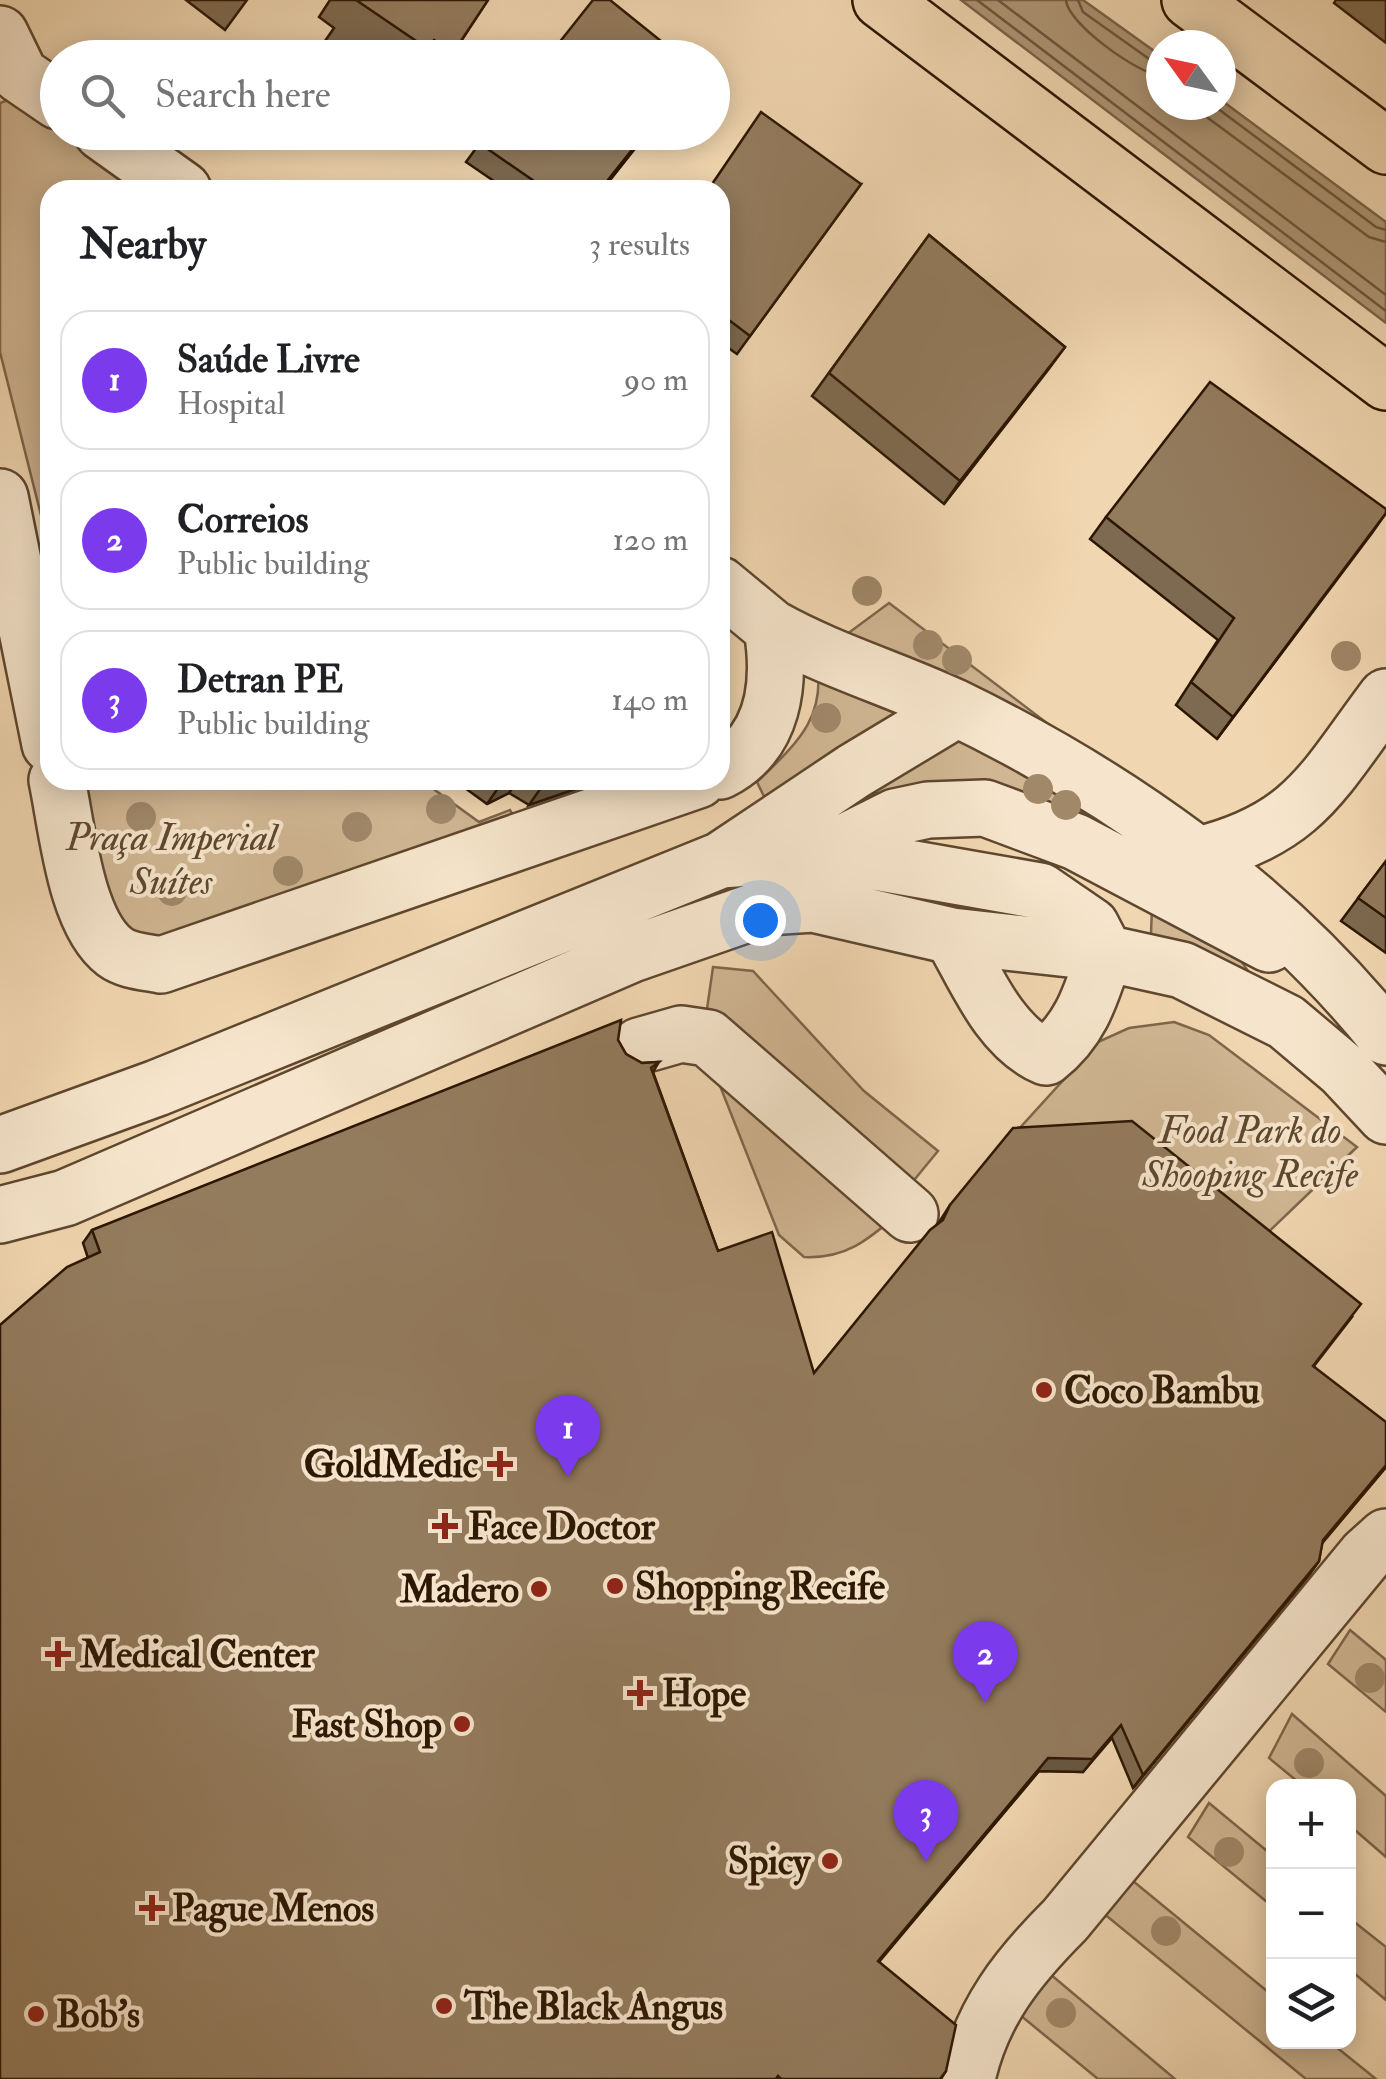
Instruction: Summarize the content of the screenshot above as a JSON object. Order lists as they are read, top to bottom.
{
  "parks": ["Praça Imperial Suítes", "Food Park do Shooping Recife"],
  "places": {
    "other": [
      "Coco Bambu",
      "Shopping Recife",
      "Madero",
      "Fast Shop",
      "Spicy",
      "The Black Angus",
      "Bob's"
    ],
    "health": [
      "GoldMedic",
      "Face Doctor",
      "Medical Center",
      "Hope",
      "Pague Menos"
    ]
  },
  "north": "top left",
  "page": {
    "search": "Search here",
    "heading": ["Nearby", "3 results"],
    "list": [
      {
        "mark": "1",
        "name": "Saúde Livre",
        "note": "Hospital",
        "value": "90 m"
      },
      {
        "mark": "2",
        "name": "Correios",
        "note": "Public building",
        "value": "120 m"
      },
      {
        "mark": "3",
        "name": "Detran PE",
        "note": "Public building",
        "value": "140 m"
      }
    ],
    "pins": ["1", "2", "3"],
    "map_buttons": ["+", "−"]
  }
}
